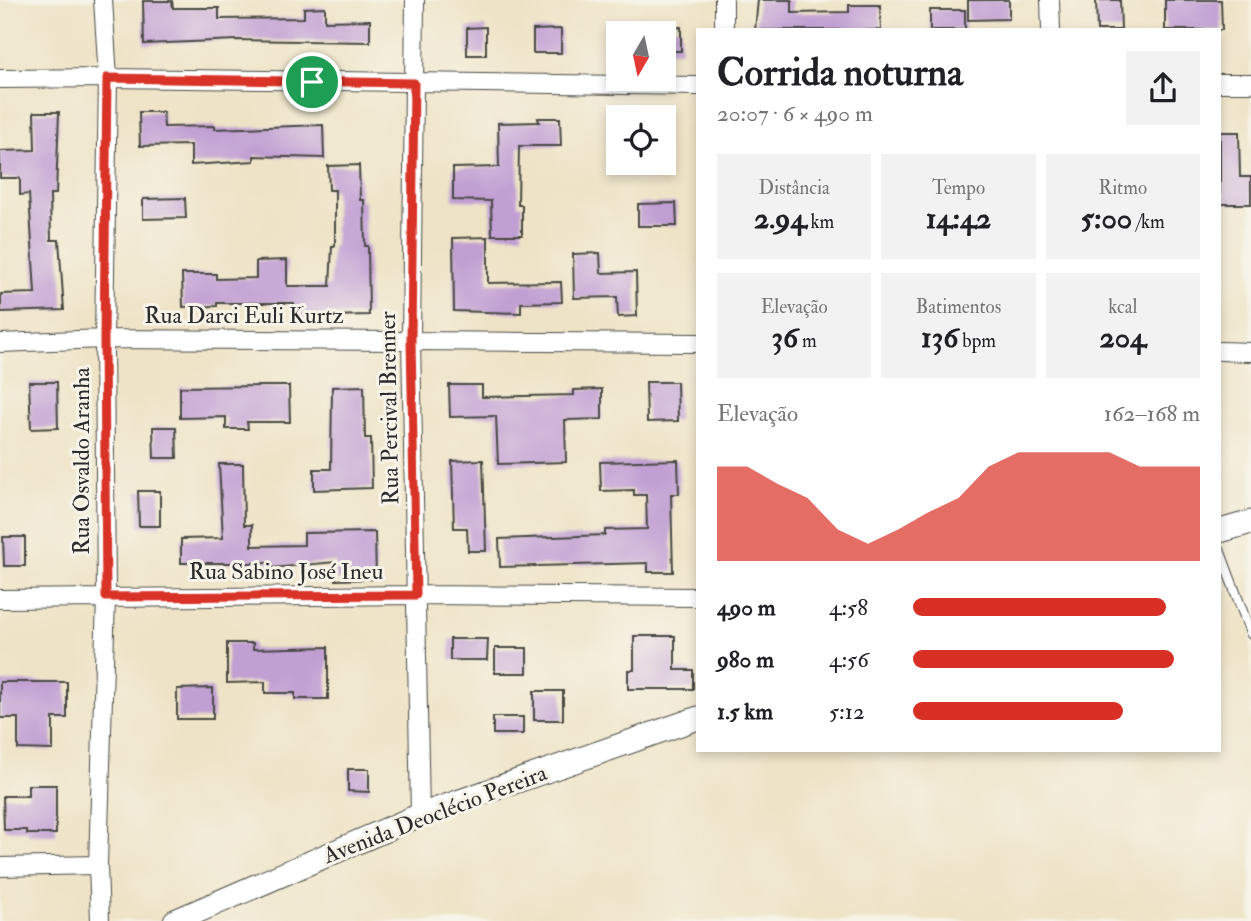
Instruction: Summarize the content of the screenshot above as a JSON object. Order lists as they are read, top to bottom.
{
  "streets": {
    "street": [
      "Rua Darci Euli Kurtz",
      "Rua Percival Brenner",
      "Rua Osvaldo Aranha",
      "Rua Sabino José Ineu",
      "Avenida Deoclécio Pereira"
    ]
  },
  "crossings": [
    ["Rua Darci Euli Kurtz", "Rua Percival Brenner"],
    ["Rua Darci Euli Kurtz", "Rua Osvaldo Aranha"],
    ["Rua Percival Brenner", "Rua Sabino José Ineu"],
    ["Rua Percival Brenner", "Avenida Deoclécio Pereira"],
    ["Rua Osvaldo Aranha", "Rua Sabino José Ineu"]
  ],
  "north": "bottom",
  "page": {
    "heading": ["Corrida noturna", "20:07 · 6 × 490 m"],
    "stats": [
      ["Distância", "2.94 km"],
      ["Tempo", "14:42"],
      ["Ritmo", "5:00 /km"],
      ["Elevação", "36 m"],
      ["Batimentos", "136 bpm"],
      ["kcal", "204"]
    ],
    "chart": ["Elevação", "162–168 m"],
    "list": [
      {
        "name": "490 m",
        "note": "4:58"
      },
      {
        "name": "980 m",
        "note": "4:56"
      },
      {
        "name": "1.5 km",
        "note": "5:12"
      }
    ]
  }
}
